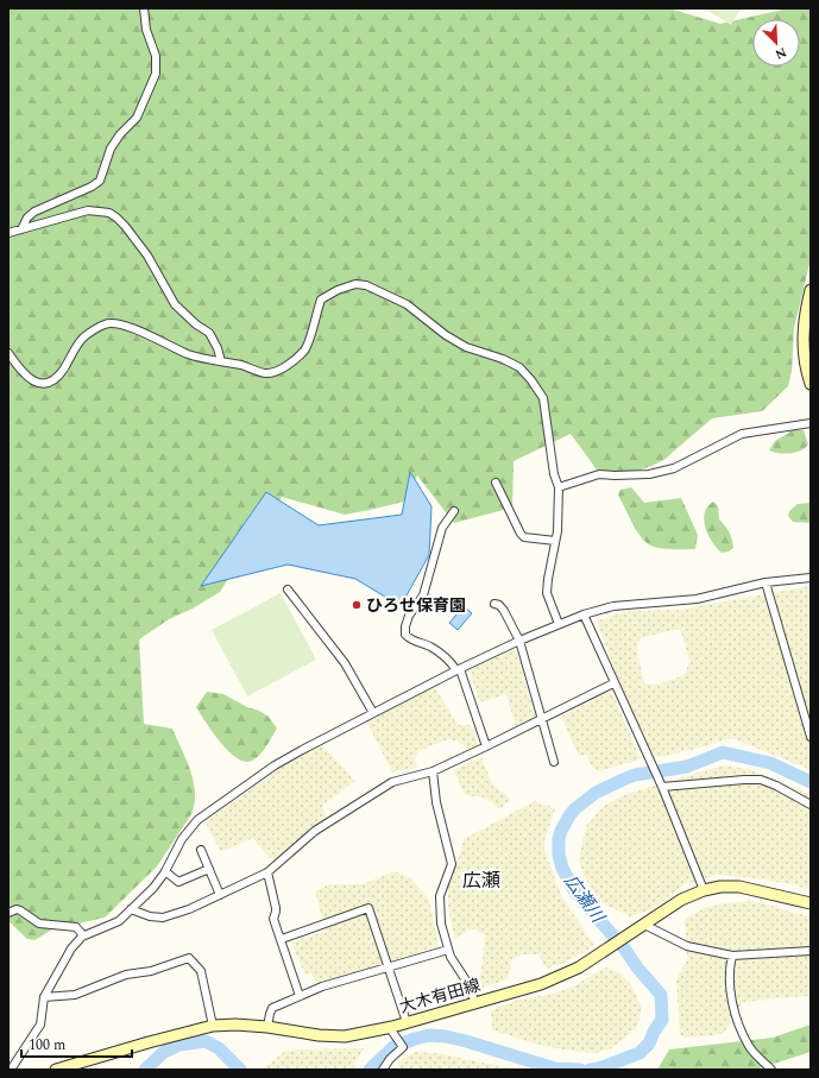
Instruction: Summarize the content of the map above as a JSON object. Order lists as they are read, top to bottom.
{
  "streets": {
    "main road": ["大木有田線"]
  },
  "districts": ["広瀬"],
  "water": ["広瀬川"],
  "places": ["ひろせ保育園"],
  "scale_bar": "100 m",
  "north": "bottom right"
}
